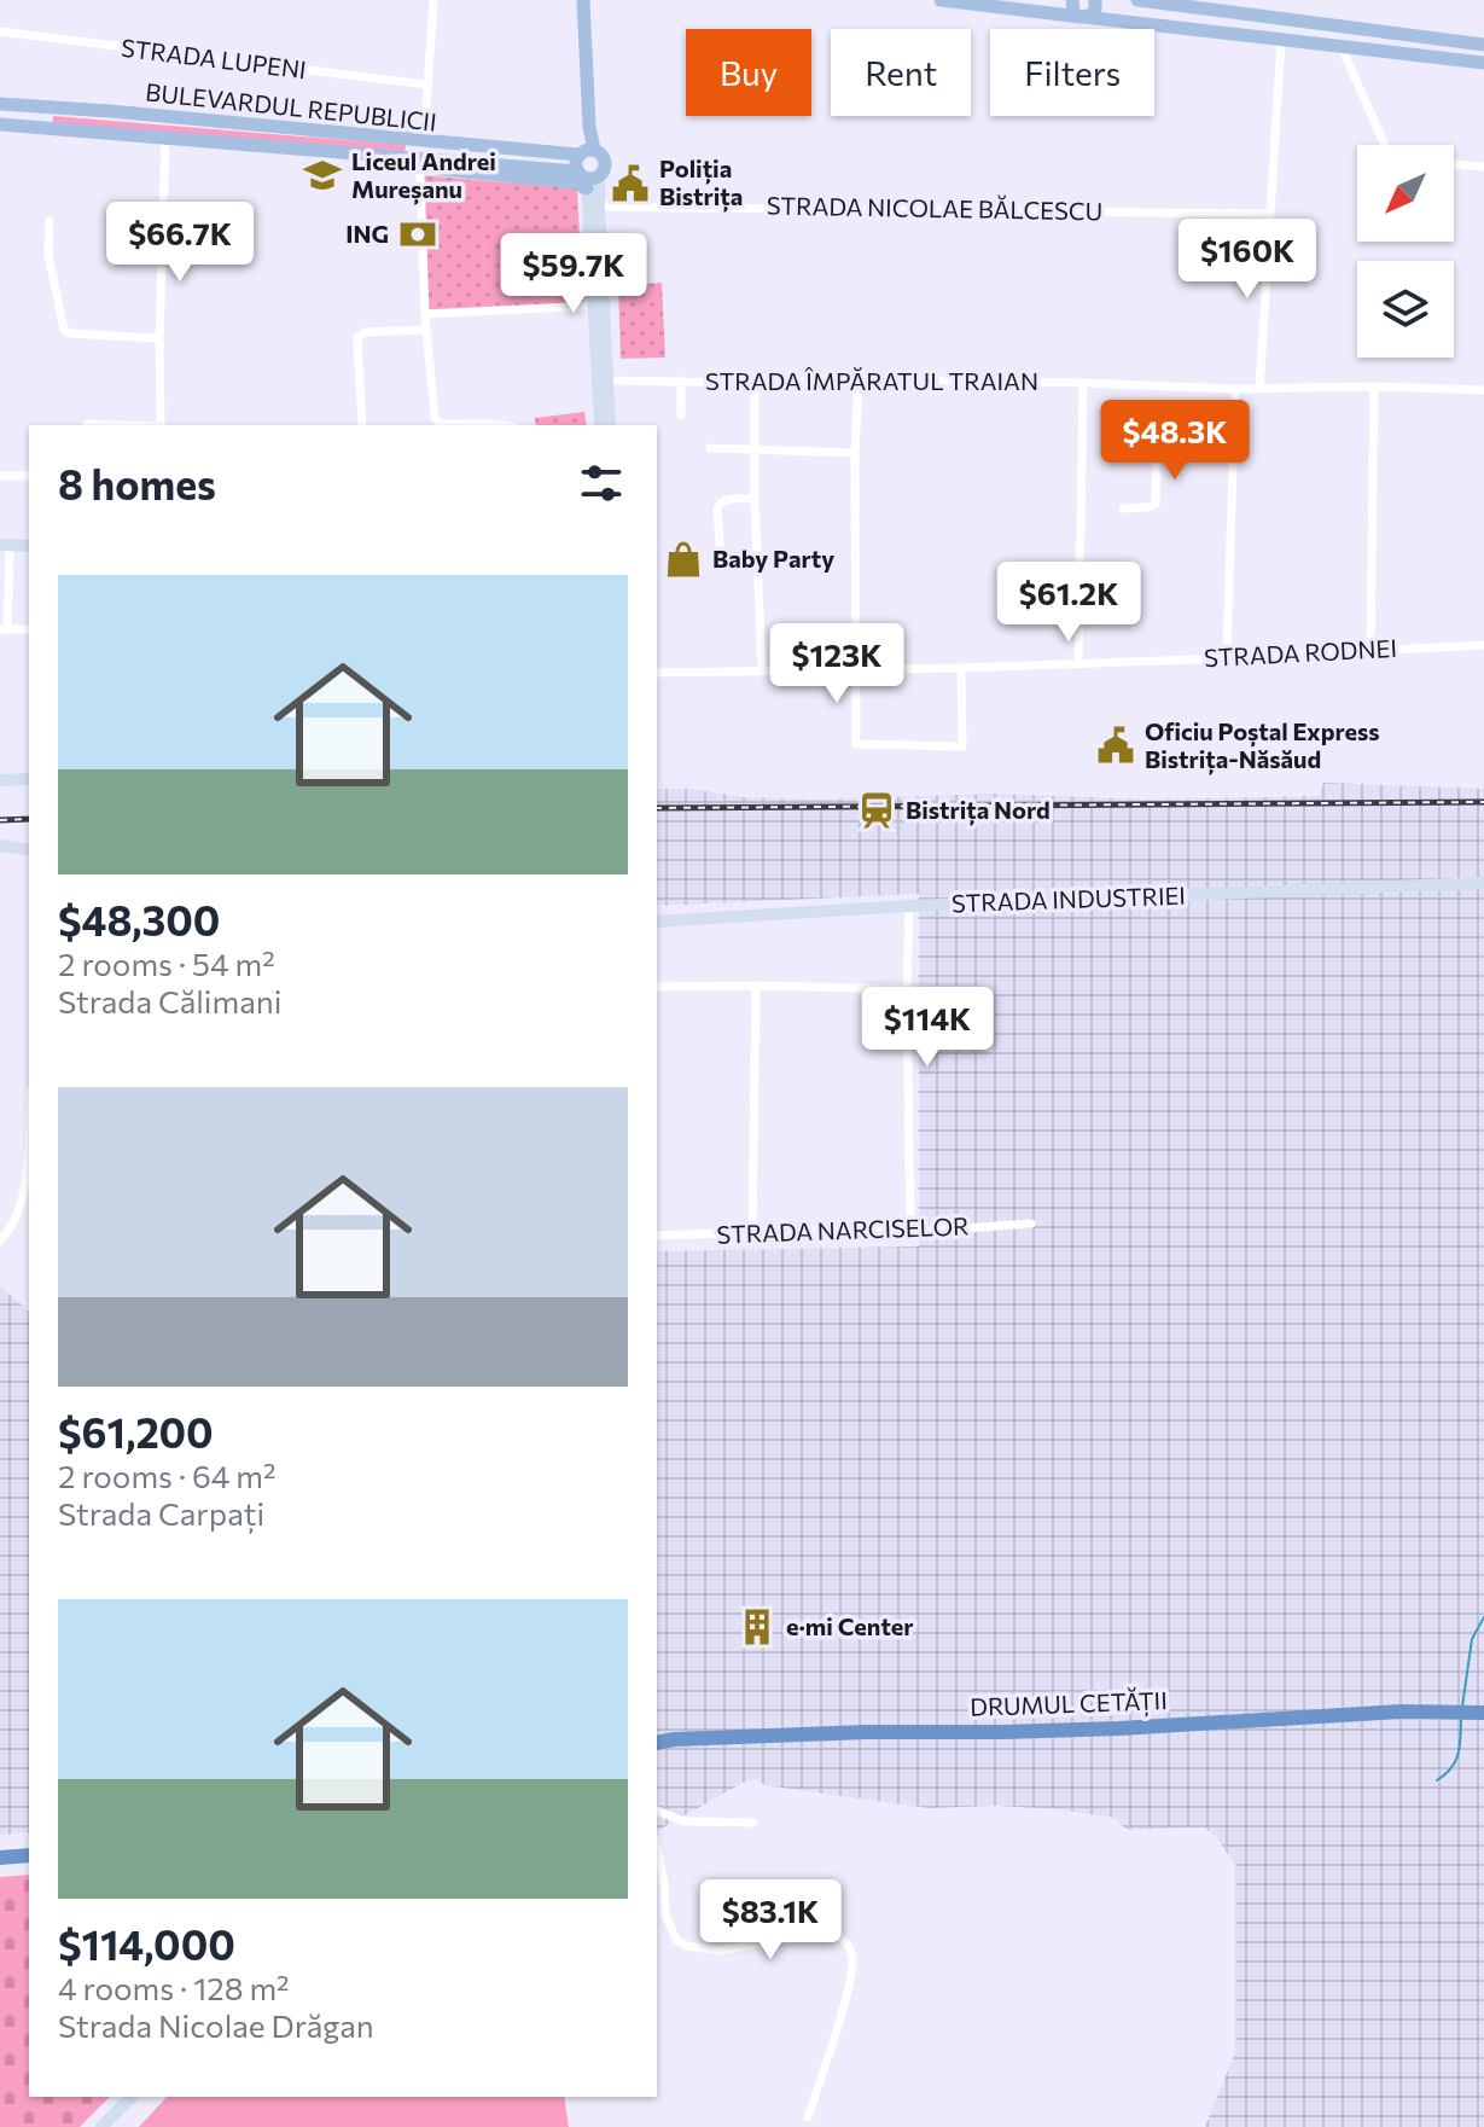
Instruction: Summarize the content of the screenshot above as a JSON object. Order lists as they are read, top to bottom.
{
  "streets": {
    "highway": ["DRUMUL CETĂȚII"],
    "main road": ["BULEVARDUL REPUBLICII"],
    "street": [
      "STRADA LUPENI",
      "STRADA NICOLAE BĂLCESCU",
      "STRADA ÎMPĂRATUL TRAIAN",
      "STRADA RODNEI",
      "STRADA INDUSTRIEI",
      "STRADA NARCISELOR"
    ]
  },
  "places": {
    "school or university": ["Liceul Andrei Mureșanu"],
    "public building": ["Poliția Bistrița", "Oficiu Poștal Express Bistrița-Năsăud"],
    "bank": ["ING"],
    "shop": ["Baby Party"],
    "station": ["Bistrița Nord"],
    "building": ["e·mi Center"]
  },
  "north": "bottom left",
  "page": {
    "chip": ["Buy", "Rent", "Filters"],
    "price": [
      "$66.7K",
      "$160K",
      "$59.7K",
      "$48.3K",
      "$61.2K",
      "$123K",
      "$114K",
      "$83.1K"
    ],
    "heading": "8 homes",
    "list": [
      {
        "name": "$48,300",
        "note": "2 rooms · 54 m² · Strada Călimani"
      },
      {
        "name": "$61,200",
        "note": "2 rooms · 64 m² · Strada Carpați"
      },
      {
        "name": "$114,000",
        "note": "4 rooms · 128 m² · Strada Nicolae Drăgan"
      }
    ]
  }
}
